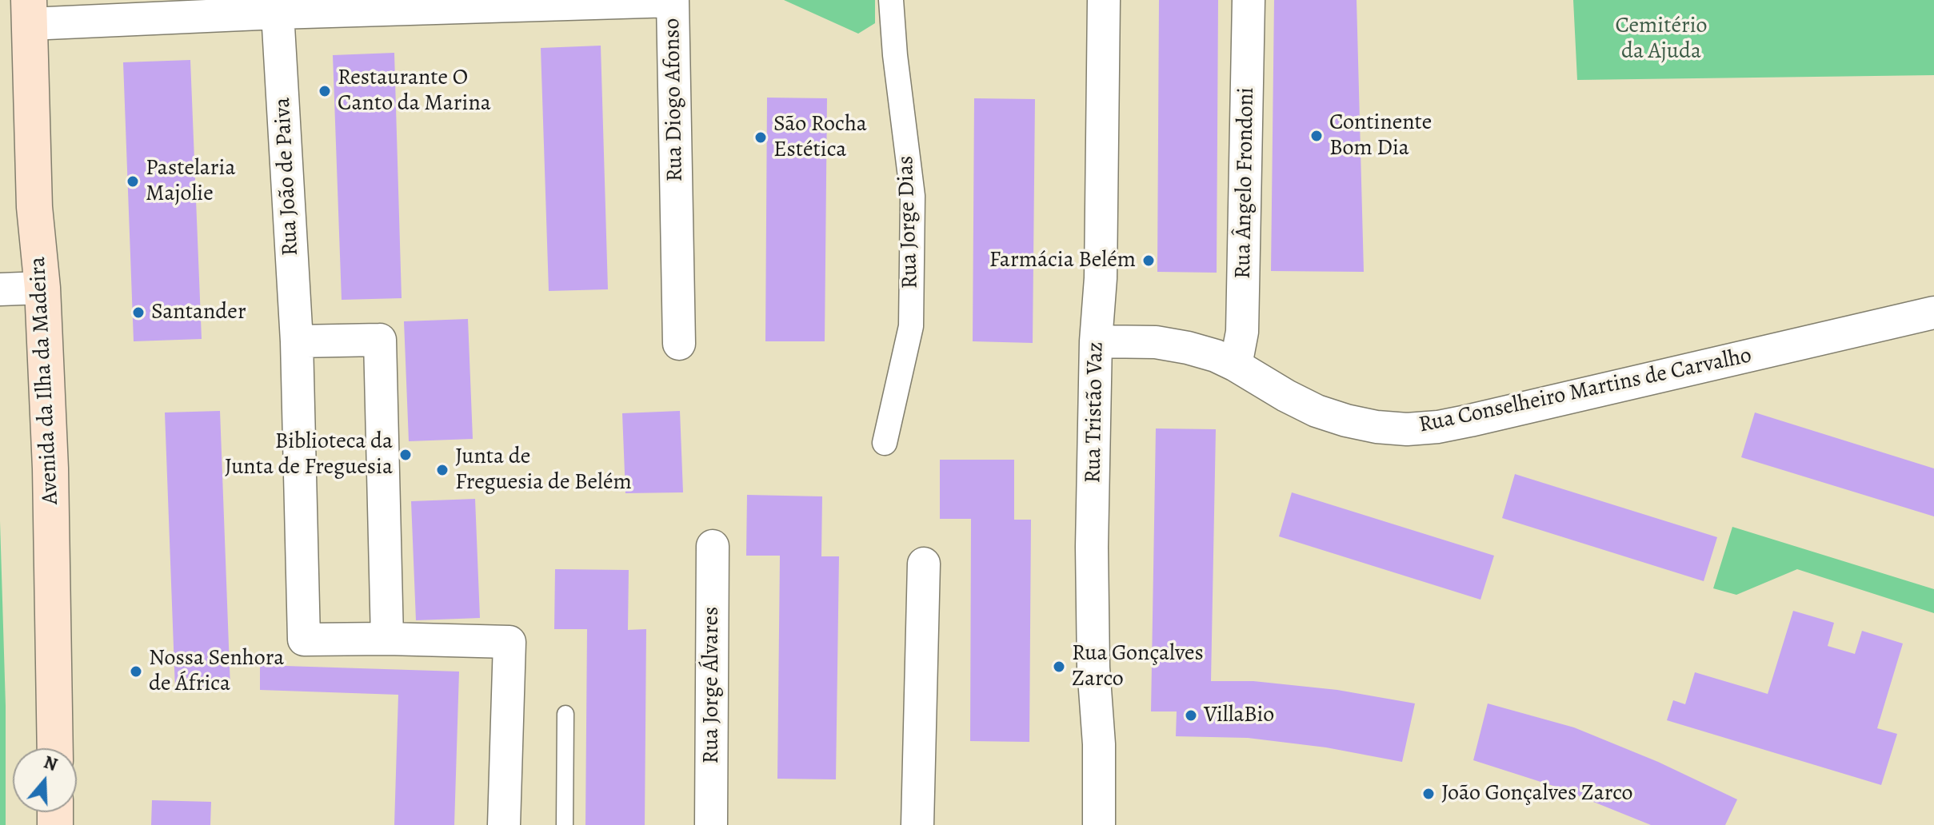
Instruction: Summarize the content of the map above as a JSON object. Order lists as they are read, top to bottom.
{
  "streets": {
    "main road": ["Avenida da Ilha da Madeira"],
    "street": [
      "Rua Diogo Afonso",
      "Rua João de Paiva",
      "Rua Ângelo Frondoni",
      "Rua Jorge Dias",
      "Rua Conselheiro Martins de Carvalho",
      "Rua Tristão Vaz",
      "Rua Jorge Álvares"
    ]
  },
  "crossings": [
    ["Rua Diogo Afonso", "Rua João de Paiva"],
    ["Rua Diogo Afonso", "Avenida da Ilha da Madeira"],
    ["Rua Ângelo Frondoni", "Rua Conselheiro Martins de Carvalho"],
    ["Rua Conselheiro Martins de Carvalho", "Rua Tristão Vaz"]
  ],
  "parks": ["Cemitério da Ajuda"],
  "places": [
    "Restaurante O Canto da Marina",
    "Continente Bom Dia",
    "São Rocha Estética",
    "Pastelaria Majolie",
    "Farmácia Belém",
    "Santander",
    "Biblioteca da Junta de Freguesia",
    "Junta de Freguesia de Belém",
    "Rua Gonçalves Zarco",
    "Nossa Senhora de África",
    "VillaBio",
    "João Gonçalves Zarco"
  ],
  "north": "top"
}
